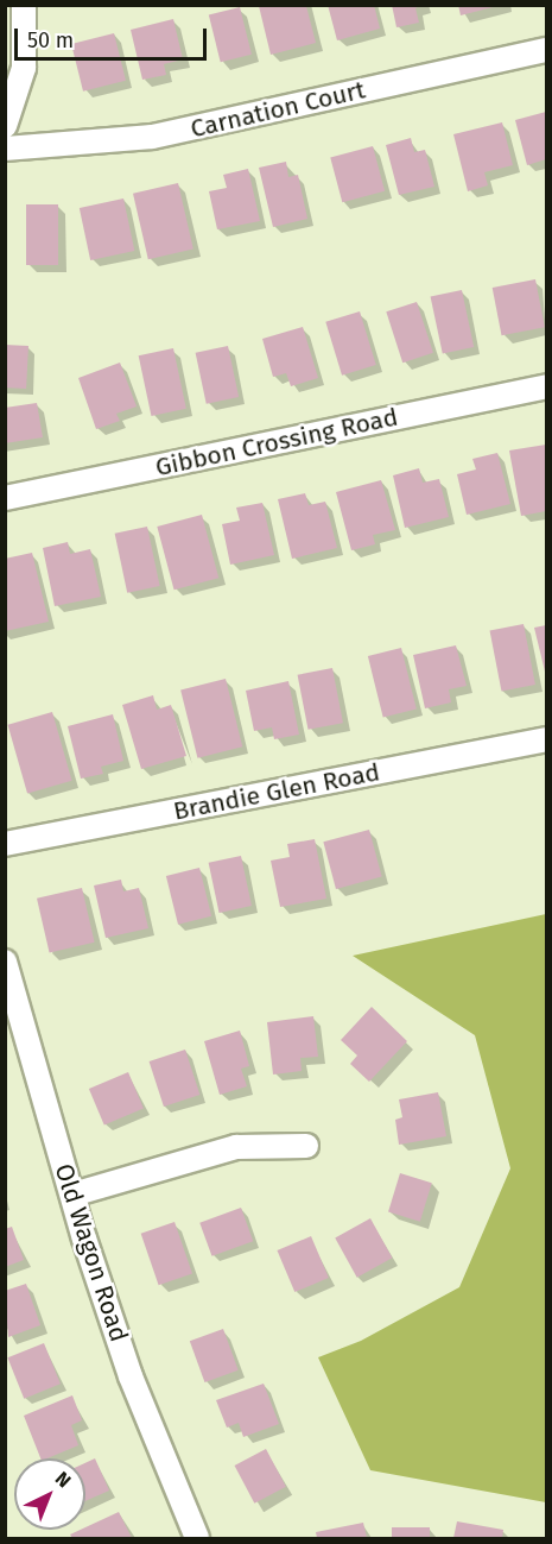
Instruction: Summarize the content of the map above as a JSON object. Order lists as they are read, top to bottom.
{
  "streets": {
    "street": [
      "Carnation Court",
      "Gibbon Crossing Road",
      "Brandie Glen Road",
      "Old Wagon Road"
    ]
  },
  "scale_bar": "50 m",
  "north": "top right"
}
